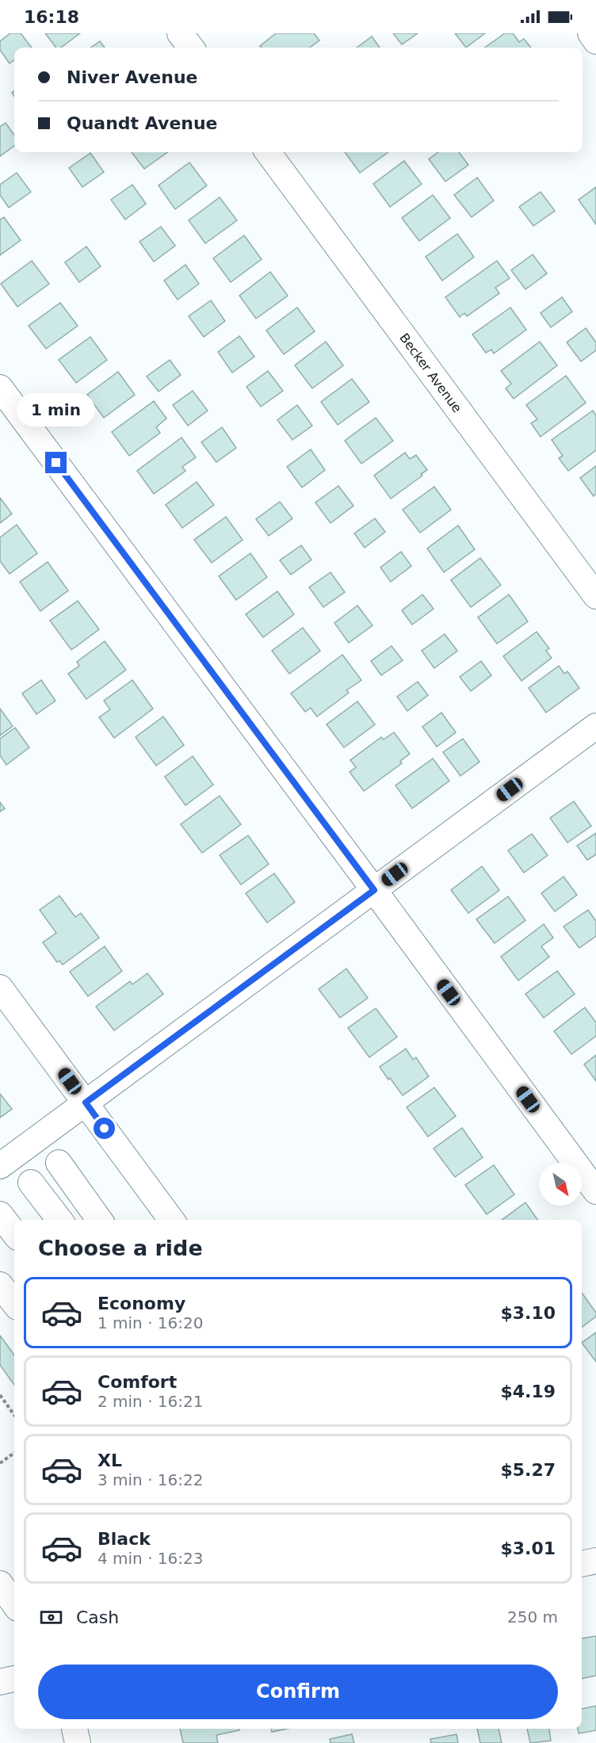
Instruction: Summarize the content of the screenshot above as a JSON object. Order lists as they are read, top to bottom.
{
  "streets": {
    "street": ["Becker Avenue"]
  },
  "north": "bottom right",
  "page": {
    "status": "16:18",
    "banner": ["Niver Avenue", "Quandt Avenue"],
    "bubble": "1 min",
    "heading": "Choose a ride",
    "list": [
      {
        "name": "Economy",
        "note": "1 min · 16:20",
        "value": "$3.10"
      },
      {
        "name": "Comfort",
        "note": "2 min · 16:21",
        "value": "$4.19"
      },
      {
        "name": "XL",
        "note": "3 min · 16:22",
        "value": "$5.27"
      },
      {
        "name": "Black",
        "note": "4 min · 16:23",
        "value": "$3.01"
      }
    ],
    "pay": ["Cash", "250 m"],
    "buttons": "Confirm"
  }
}
